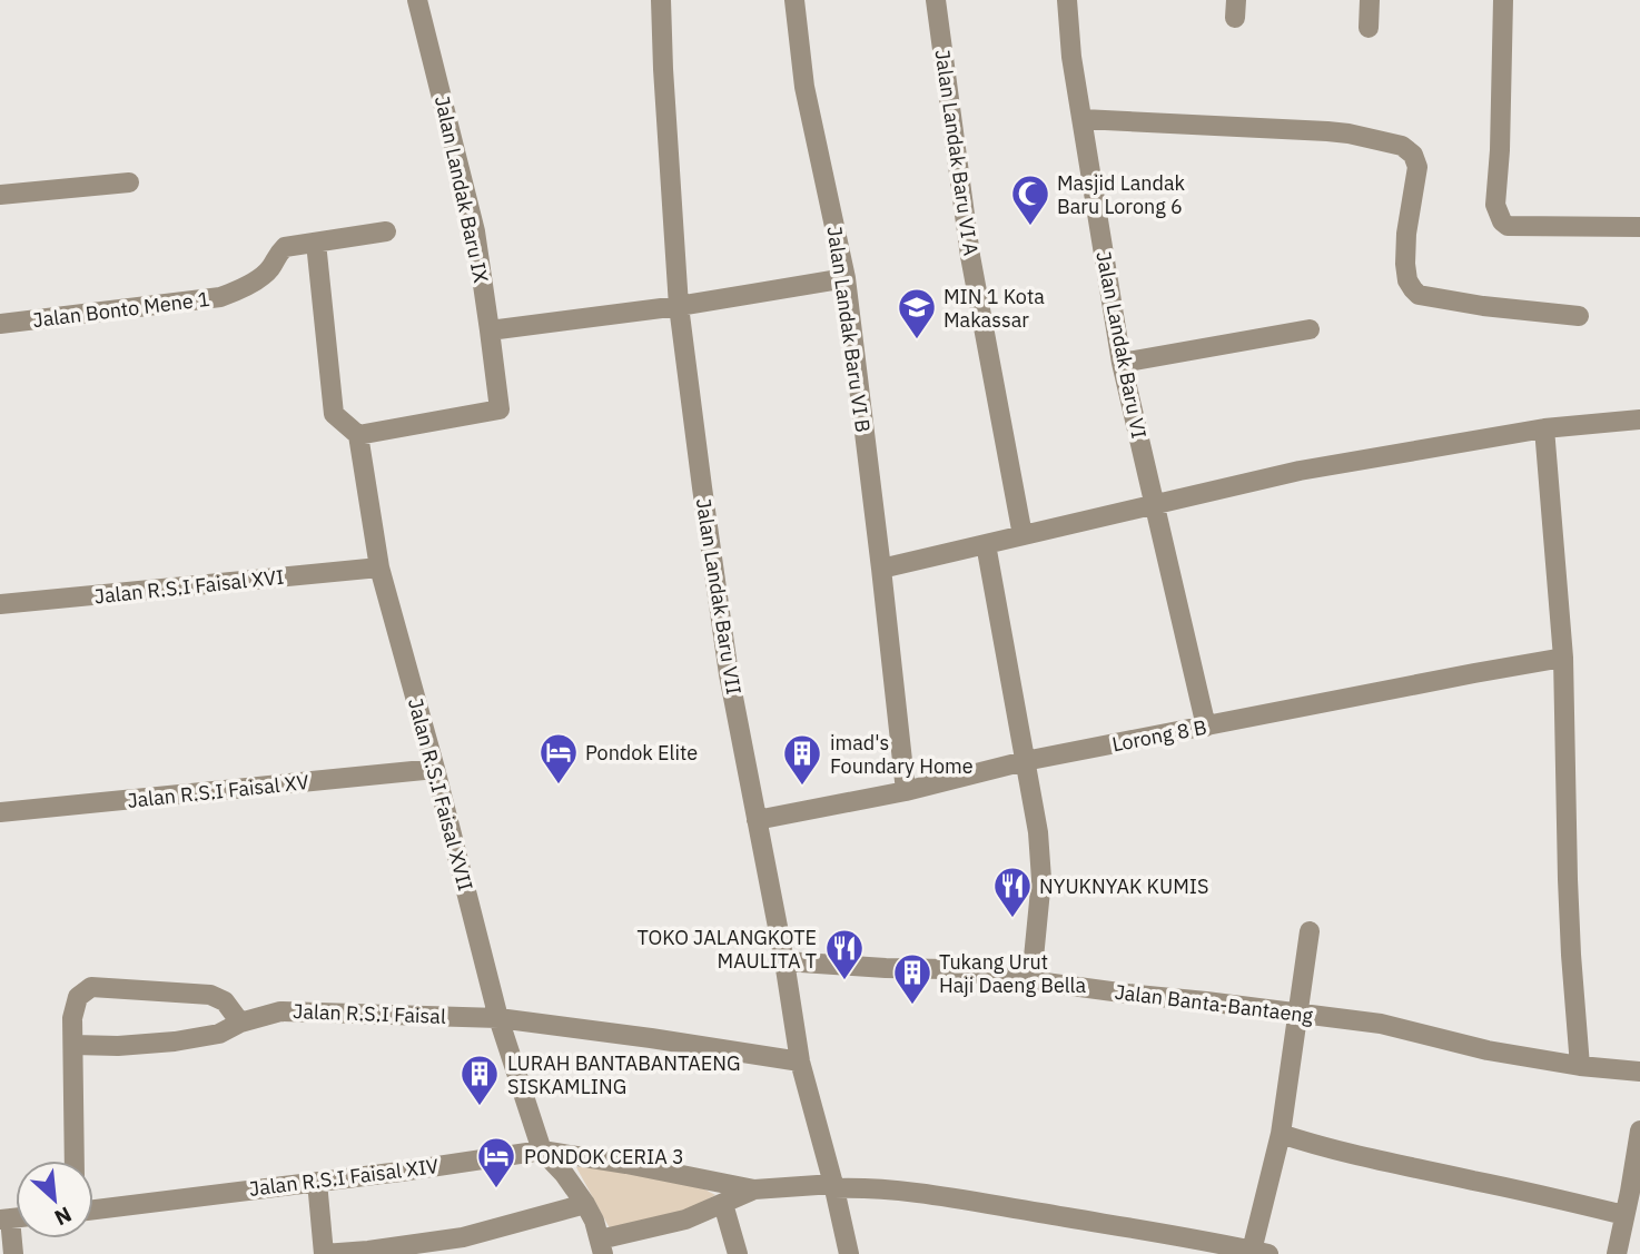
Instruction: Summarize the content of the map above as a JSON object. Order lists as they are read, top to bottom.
{
  "streets": {
    "street": [
      "Jalan Landak Baru VI A",
      "Jalan Landak Baru IX",
      "Jalan Bonto Mene 1",
      "Jalan Landak Baru VI B",
      "Jalan Landak Baru VI",
      "Jalan R.S.I Faisal XVI",
      "Jalan Landak Baru VII",
      "Lorong 8 B",
      "Jalan R.S.I Faisal XV",
      "Jalan R.S.I Faisal XVII",
      "Jalan Banta-Bantaeng",
      "Jalan R.S.I Faisal",
      "Jalan R.S.I Faisal XIV"
    ]
  },
  "crossings": [
    ["Jalan Landak Baru IX", "Jalan R.S.I Faisal XVII"],
    ["Jalan Landak Baru VI B", "Lorong 8 B"],
    ["Jalan Landak Baru VI", "Lorong 8 B"],
    ["Jalan R.S.I Faisal XVI", "Jalan R.S.I Faisal XVII"],
    ["Jalan Landak Baru VII", "Lorong 8 B"],
    ["Jalan Landak Baru VII", "Jalan Banta-Bantaeng"],
    ["Jalan Landak Baru VII", "Jalan R.S.I Faisal"],
    ["Jalan R.S.I Faisal XV", "Jalan R.S.I Faisal XVII"],
    ["Jalan R.S.I Faisal XVII", "Jalan R.S.I Faisal"],
    ["Jalan R.S.I Faisal XVII", "Jalan R.S.I Faisal XIV"]
  ],
  "places": {
    "mosque": ["Masjid Landak Baru Lorong 6"],
    "school or university": ["MIN 1 Kota Makassar"],
    "hotel": ["Pondok Elite", "PONDOK CERIA 3"],
    "building": ["imad's Foundary Home", "Tukang Urut Haji Daeng Bella", "LURAH BANTABANTAENG SISKAMLING"],
    "restaurant": ["NYUKNYAK KUMIS", "TOKO JALANGKOTE MAULITA T"]
  },
  "north": "bottom right"
}
